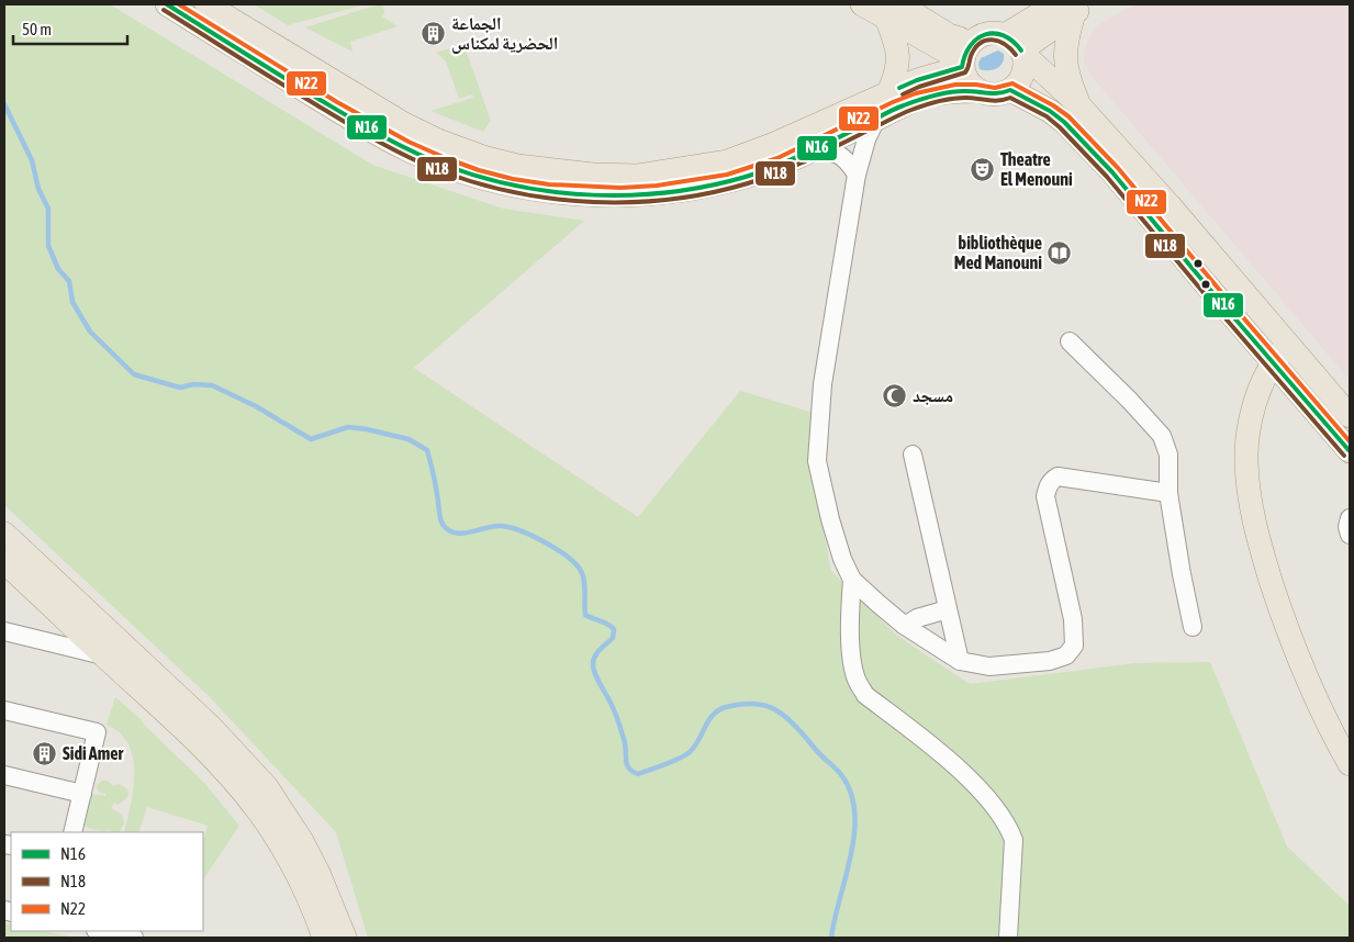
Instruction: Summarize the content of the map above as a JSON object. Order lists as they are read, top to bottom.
{
  "places": {
    "building": ["الجماعة الحضرية لمكناس", "Sidi Amer"],
    "theatre": ["Theatre El Menouni"],
    "library": ["bibliothèque Med Manouni"],
    "mosque": ["مسجد"]
  },
  "lines": ["transit line N16", "transit line N22", "transit line N18"],
  "legend": ["N16", "N18", "N22"],
  "scale_bar": "50 m"
}
